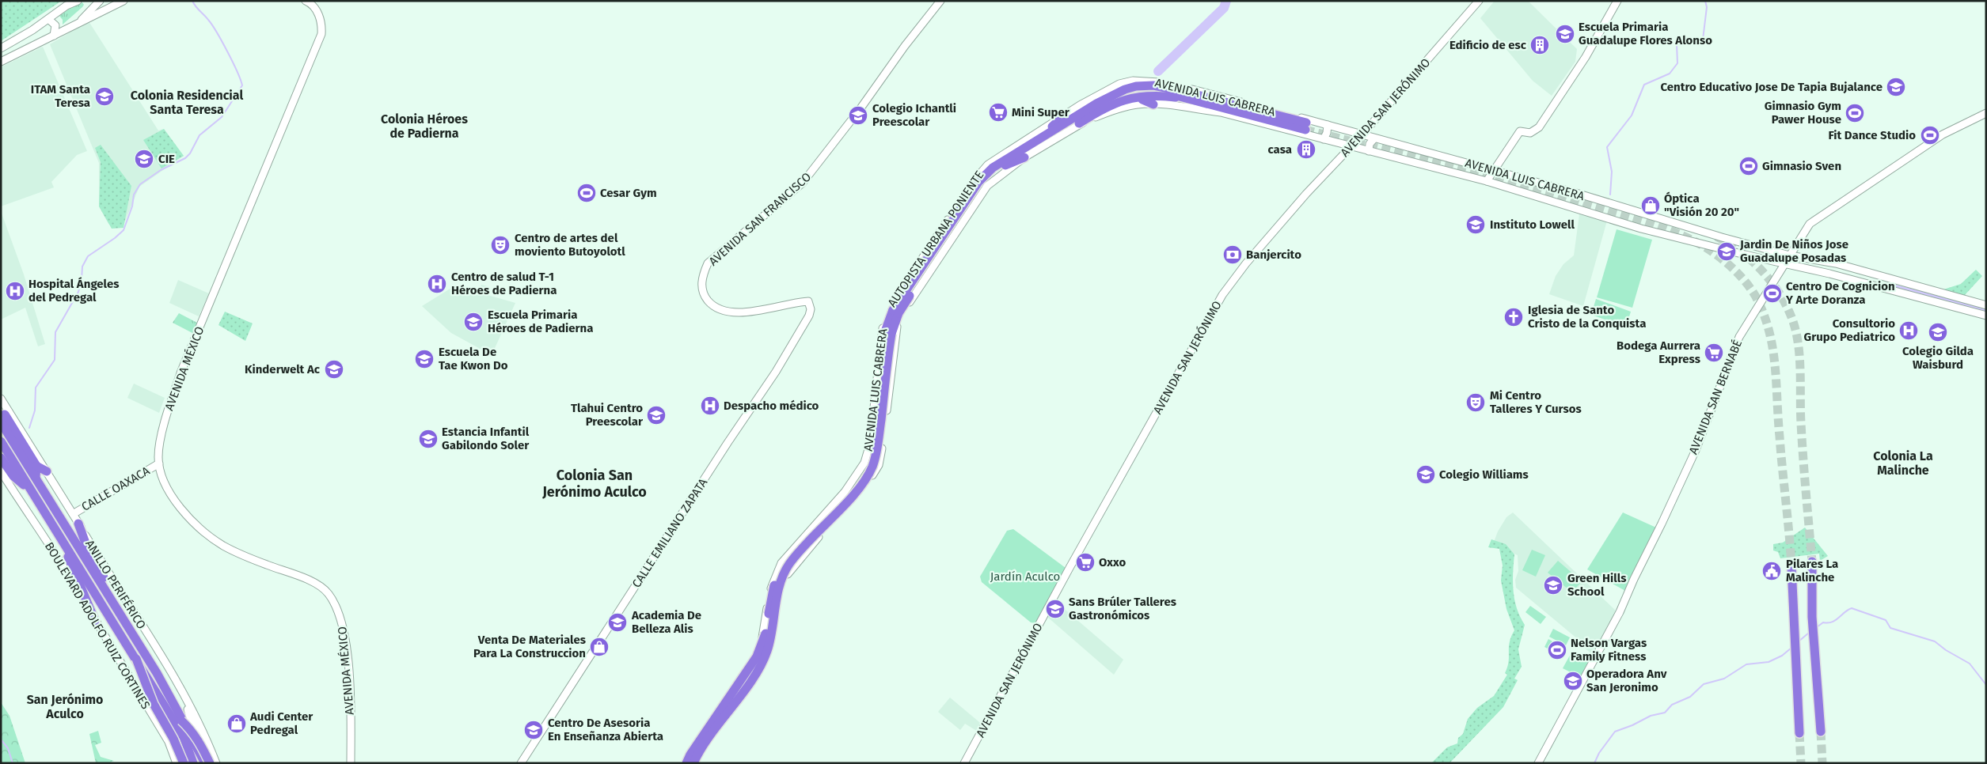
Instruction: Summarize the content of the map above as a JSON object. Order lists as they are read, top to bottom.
{
  "streets": {
    "highway": ["AUTOPISTA URBANA PONIENTE", "ANILLO PERIFÉRICO"],
    "main road": [
      "AVENIDA LUIS CABRERA",
      "AVENIDA SAN JERÓNIMO",
      "AVENIDA SAN FRANCISCO",
      "AVENIDA MÉXICO",
      "AVENIDA SAN BERNABÉ",
      "CALLE OAXACA",
      "CALLE EMILIANO ZAPATA",
      "BOULEVARD ADOLFO RUIZ CORTINES"
    ]
  },
  "crossings": [
    ["AVENIDA LUIS CABRERA", "AVENIDA SAN JERÓNIMO"],
    ["AVENIDA LUIS CABRERA", "AUTOPISTA URBANA PONIENTE"],
    ["AVENIDA LUIS CABRERA", "AVENIDA SAN BERNABÉ"],
    ["AVENIDA SAN FRANCISCO", "CALLE EMILIANO ZAPATA"],
    ["AVENIDA MÉXICO", "CALLE OAXACA"]
  ],
  "districts": [
    "Colonia Residencial Santa Teresa",
    "Colonia Héroes de Padierna",
    "Colonia La Malinche",
    "Colonia San Jerónimo Aculco",
    "San Jerónimo Aculco"
  ],
  "parks": ["Jardín Aculco"],
  "places": {
    "school or university": [
      "Escuela Primaria Guadalupe Flores Alonso",
      "Centro Educativo Jose De Tapia Bujalance",
      "ITAM Santa Teresa",
      "Colegio Ichantli Preescolar",
      "CIE",
      "Instituto Lowell",
      "Jardin De Niños Jose Guadalupe Posadas",
      "Escuela Primaria Héroes de Padierna",
      "Colegio Gilda Waisburd",
      "Escuela De Tae Kwon Do",
      "Kinderwelt Ac",
      "Tlahui Centro Preescolar",
      "Estancia Infantil Gabilondo Soler",
      "Colegio Williams",
      "Green Hills School",
      "Sans Brúler Talleres Gastronómicos",
      "Academia De Belleza Alis",
      "Operadora Anv San Jeronimo",
      "Centro De Asesoria En Enseñanza Abierta"
    ],
    "building": ["Edificio de esc", "casa"],
    "supermarket": ["Mini Super", "Bodega Aurrera Express", "Oxxo"],
    "sports": [
      "Gimnasio Gym Pawer House",
      "Fit Dance Studio",
      "Gimnasio Sven",
      "Cesar Gym",
      "Centro De Cognicion Y Arte Doranza",
      "Nelson Vargas Family Fitness"
    ],
    "shop": ["Óptica \"Visión 20 20\"", "Venta De Materiales Para La Construccion", "Audi Center Pedregal"],
    "theatre": ["Centro de artes del moviento Butoyolotl", "Mi Centro Talleres Y Cursos"],
    "bank": ["Banjercito"],
    "hospital": [
      "Centro de salud T-1 Héroes de Padierna",
      "Hospital Ángeles del Pedregal",
      "Consultorio Grupo Pediatrico",
      "Despacho médico"
    ],
    "church": ["Iglesia de Santo Cristo de la Conquista"],
    "public building": ["Pilares La Malinche"]
  }
}
